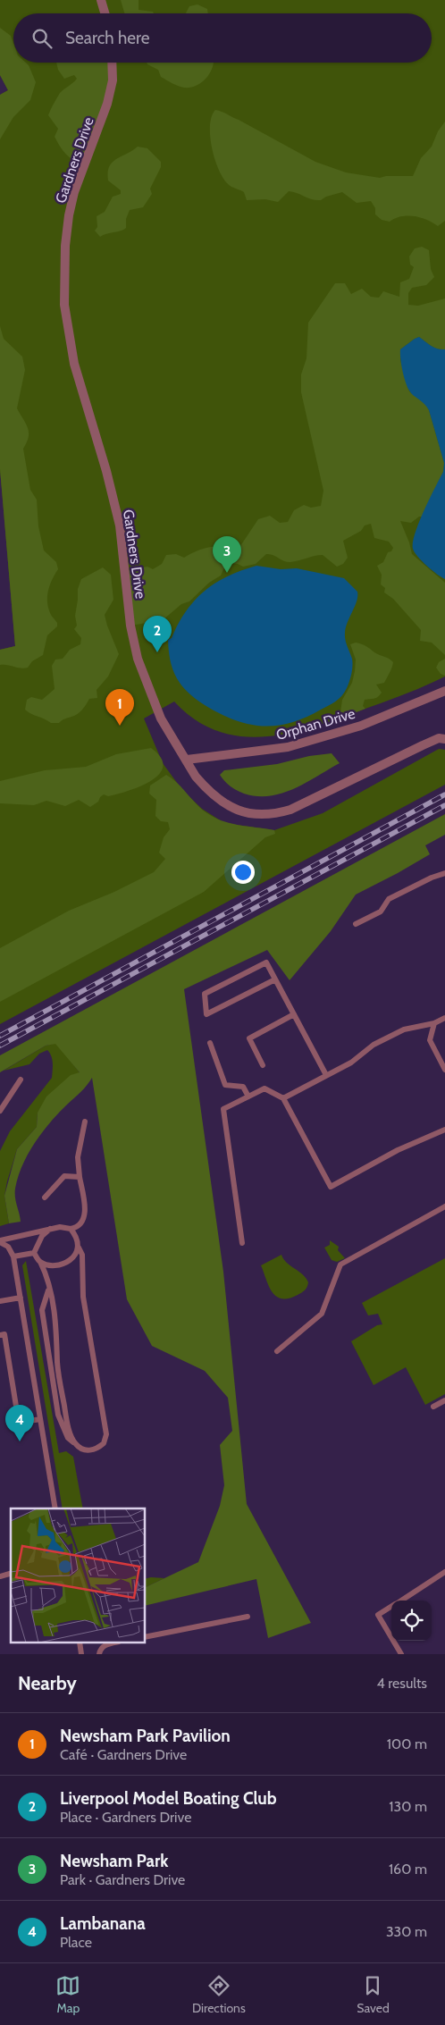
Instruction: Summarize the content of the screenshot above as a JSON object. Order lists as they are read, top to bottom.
{
  "streets": {
    "street": ["Gardners Drive", "Orphan Drive"]
  },
  "crossings": [
    ["Gardners Drive", "Orphan Drive"]
  ],
  "page": {
    "search": "Search here",
    "pins": [
      "3",
      "2",
      "1",
      "4"
    ],
    "heading": ["Nearby", "4 results"],
    "list": [
      {
        "mark": "1",
        "name": "Newsham Park Pavilion",
        "note": "Café · Gardners Drive",
        "value": "100 m"
      },
      {
        "mark": "2",
        "name": "Liverpool Model Boating Club",
        "note": "Place · Gardners Drive",
        "value": "130 m"
      },
      {
        "mark": "3",
        "name": "Newsham Park",
        "note": "Park · Gardners Drive",
        "value": "160 m"
      },
      {
        "mark": "4",
        "name": "Lambanana",
        "note": "Place",
        "value": "330 m"
      }
    ],
    "nav": ["Map", "Directions", "Saved"]
  }
}
